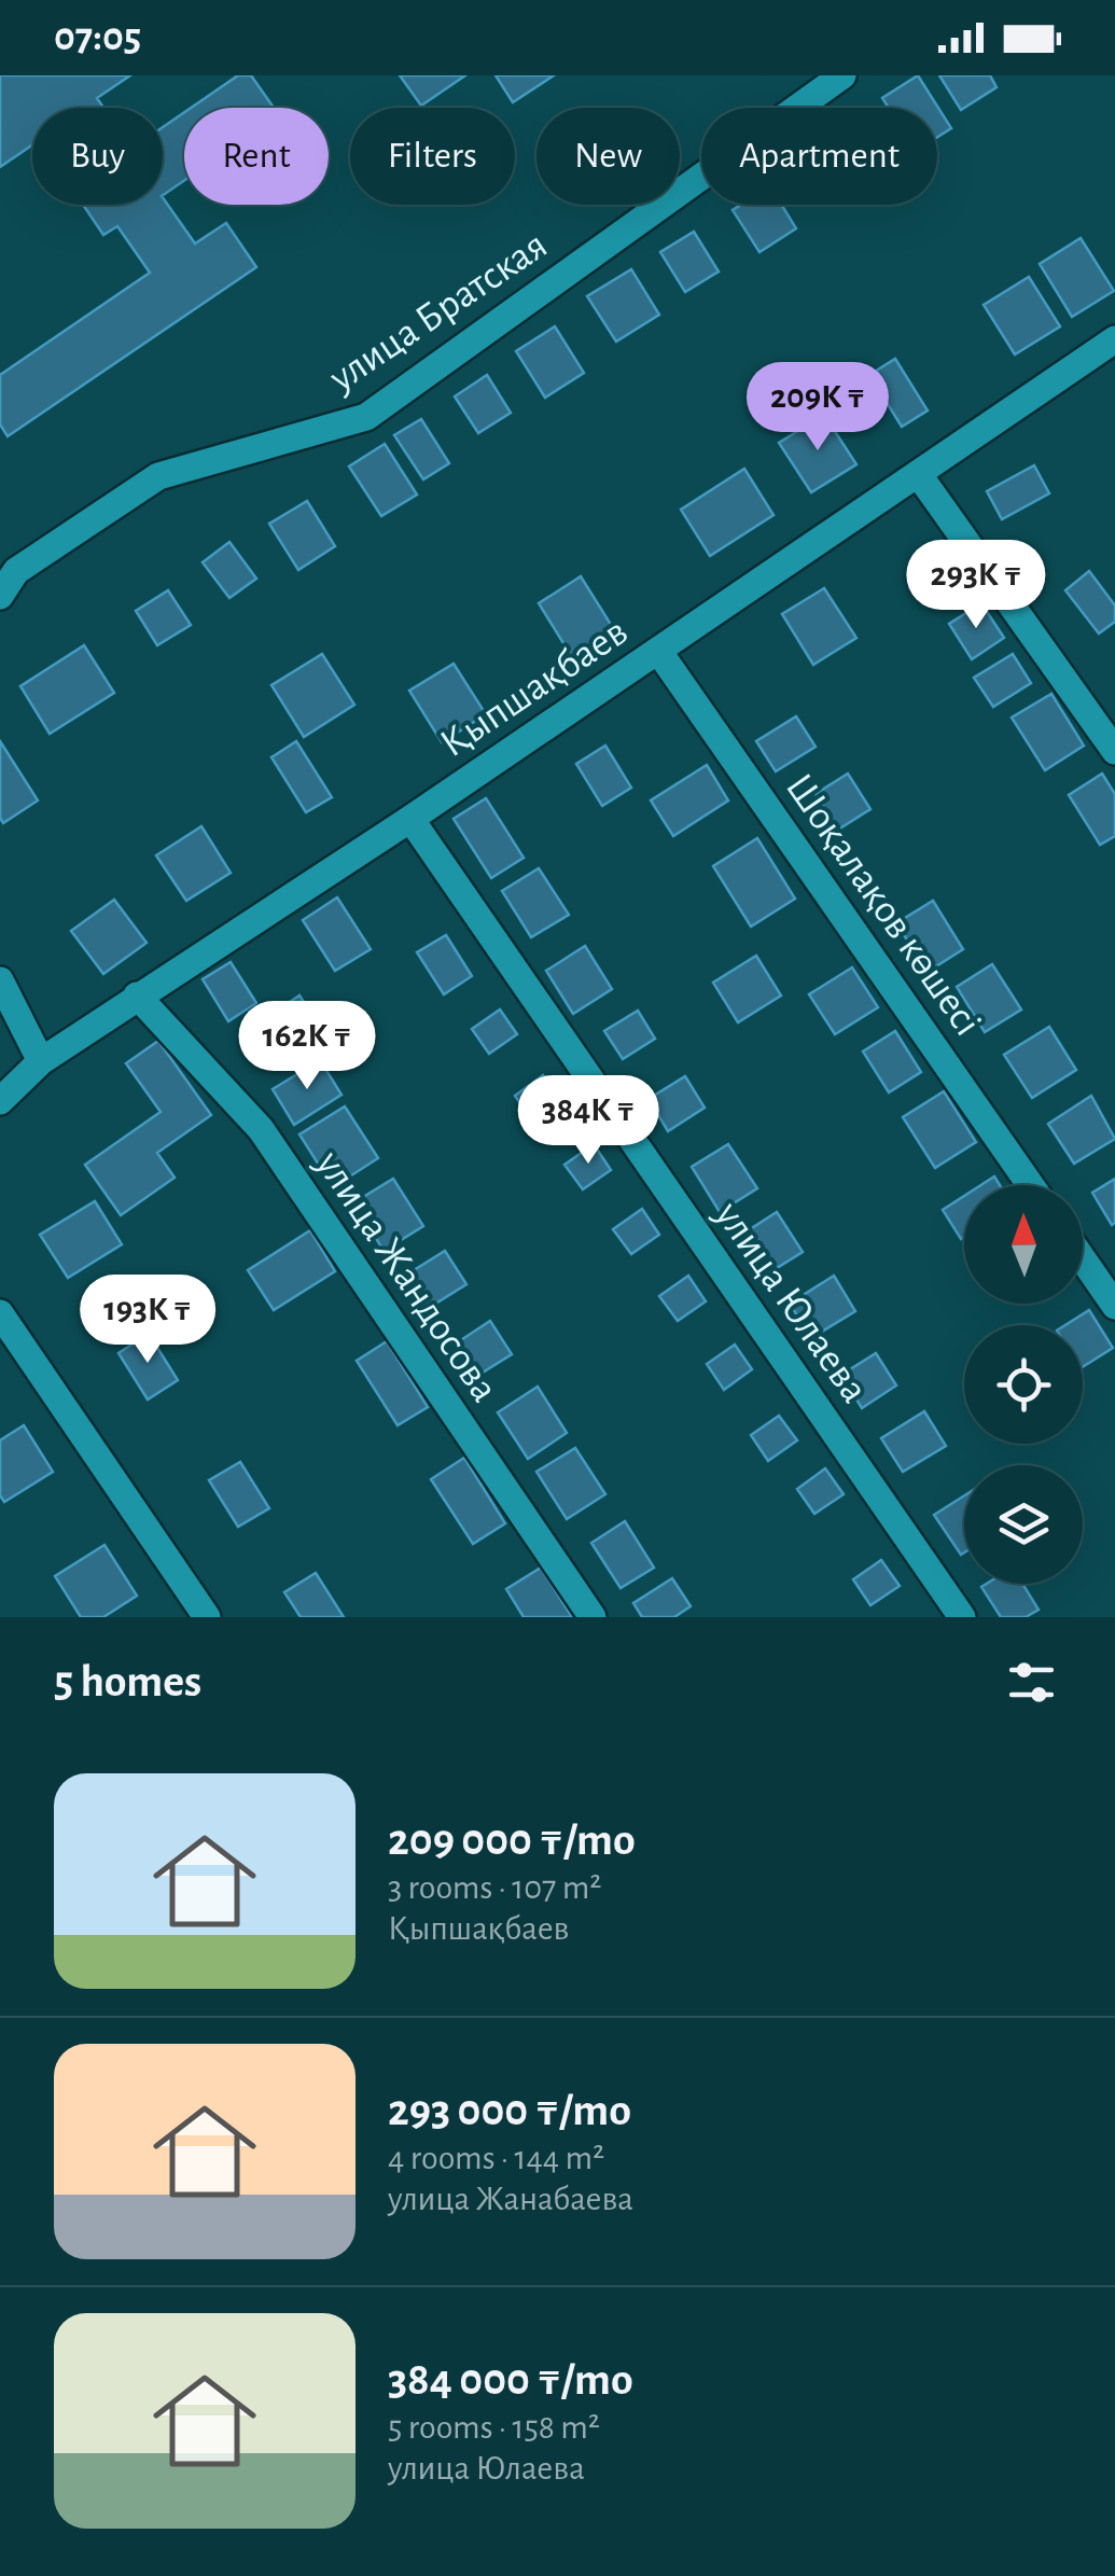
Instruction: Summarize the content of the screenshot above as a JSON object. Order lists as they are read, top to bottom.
{
  "streets": {
    "street": [
      "улица Братская",
      "Қыпшақбаев",
      "Шоқалақов көшесі",
      "улица Жандосова",
      "улица Юлаева"
    ]
  },
  "crossings": [
    ["Қыпшақбаев", "Шоқалақов көшесі"],
    ["Қыпшақбаев", "улица Жандосова"],
    ["Қыпшақбаев", "улица Юлаева"]
  ],
  "north": "top",
  "page": {
    "status": "07:05",
    "chip": [
      "Buy",
      "Rent",
      "Filters",
      "New",
      "Apartment"
    ],
    "price": [
      "209K ₸",
      "293K ₸",
      "162K ₸",
      "384K ₸",
      "193K ₸"
    ],
    "heading": "5 homes",
    "list": [
      {
        "name": "209 000 ₸/mo",
        "note": "3 rooms · 107 m² · Қыпшақбаев"
      },
      {
        "name": "293 000 ₸/mo",
        "note": "4 rooms · 144 m² · улица Жанабаева"
      },
      {
        "name": "384 000 ₸/mo",
        "note": "5 rooms · 158 m² · улица Юлаева"
      }
    ]
  }
}
